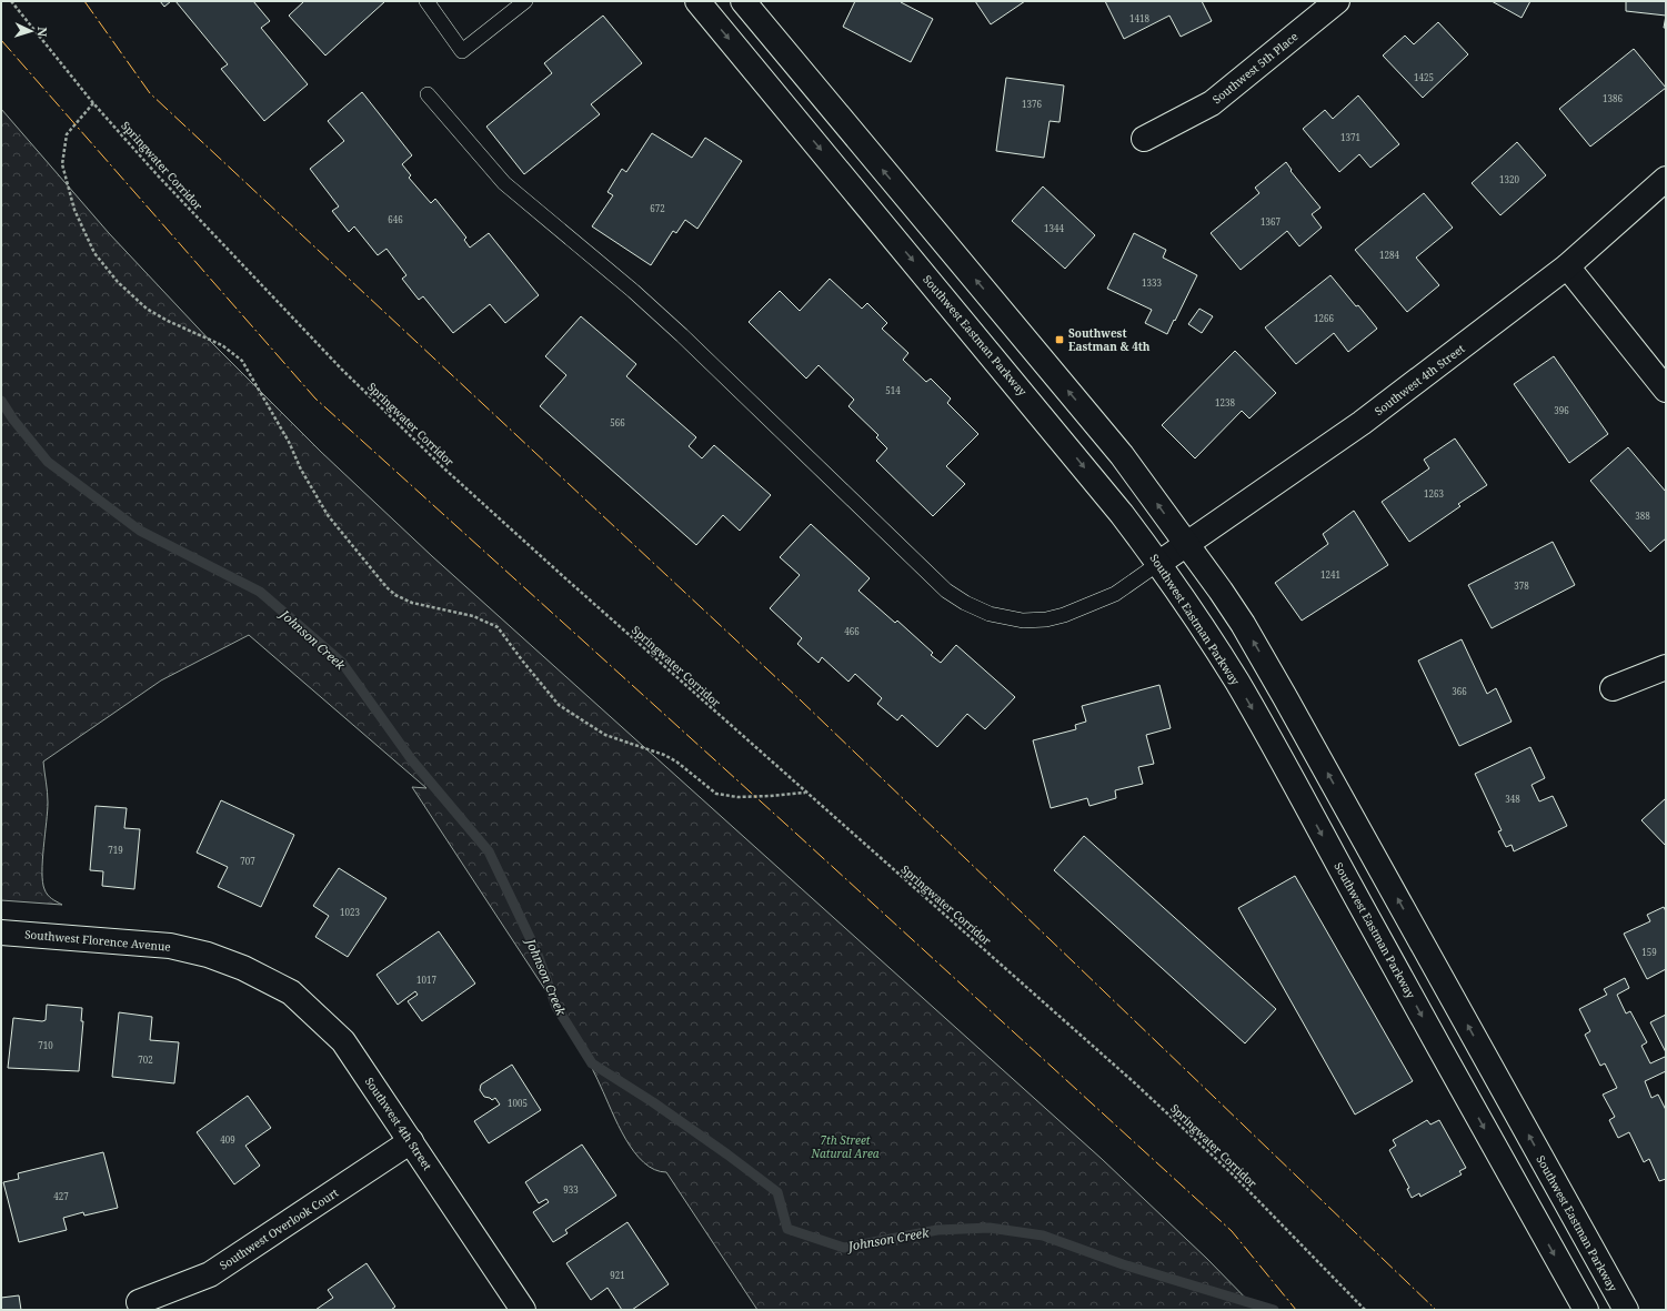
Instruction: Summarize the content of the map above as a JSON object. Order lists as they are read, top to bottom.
{
  "streets": {
    "main road": [
      "Southwest 5th Place",
      "Southwest Eastman Parkway",
      "Southwest 4th Street",
      "Southwest Florence Avenue",
      "Southwest Overlook Court"
    ],
    "path": ["Springwater Corridor"]
  },
  "crossings": [
    ["Southwest Eastman Parkway", "Southwest 4th Street"],
    ["Southwest 4th Street", "Southwest Florence Avenue"],
    ["Southwest 4th Street", "Southwest Overlook Court"]
  ],
  "water": ["Johnson Creek"],
  "parks": ["7th Street Natural Area"],
  "places": {
    "transit": ["Southwest Eastman & 4th"]
  },
  "house_numbers": [
    "1418",
    "1425",
    "1386",
    "1376",
    "1371",
    "1320",
    "672",
    "646",
    "1367",
    "1344",
    "1284",
    "1333",
    "1266",
    "514",
    "1238",
    "396",
    "566",
    "1263",
    "388",
    "1241",
    "378",
    "466",
    "366",
    "348",
    "719",
    "707",
    "1023",
    "159",
    "1017",
    "710",
    "702",
    "1005",
    "409",
    "933",
    "427",
    "921"
  ],
  "north": "right"
}
